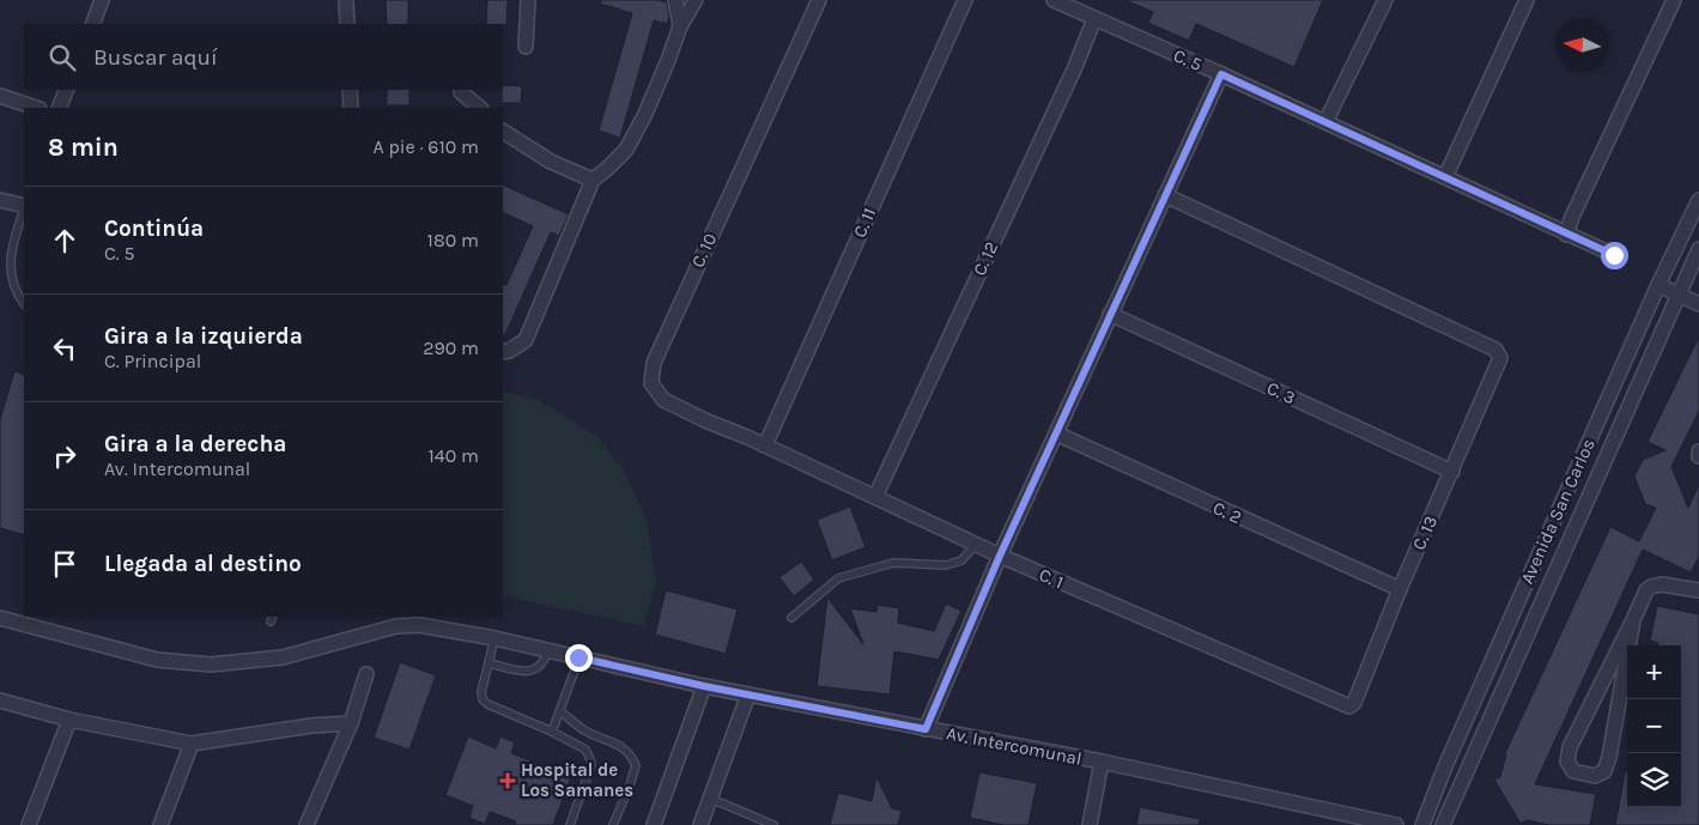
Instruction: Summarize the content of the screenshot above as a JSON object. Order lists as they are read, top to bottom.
{
  "streets": {
    "street": [
      "C. 5",
      "C. 11",
      "C. 10",
      "C. 12",
      "C. 3",
      "Avenida San Carlos",
      "C. 2",
      "C. 13",
      "C. 1",
      "Av. Intercomunal"
    ]
  },
  "crossings": [
    ["C. 5", "C. 12"],
    ["C. 11", "C. 10"],
    ["C. 11", "C. 1"],
    ["C. 10", "C. 1"],
    ["C. 12", "C. 1"],
    ["C. 3", "C. 13"],
    ["C. 2", "C. 13"],
    ["C. 13", "C. 1"]
  ],
  "places": {
    "health": ["Hospital de Los Samanes"]
  },
  "north": "left",
  "page": {
    "search": "Buscar aquí",
    "heading": ["8 min", "A pie · 610 m"],
    "list": [
      ["Continúa", "C. 5", "180 m"],
      ["Gira a la izquierda", "C. Principal", "290 m"],
      ["Gira a la derecha", "Av. Intercomunal", "140 m"],
      "Llegada al destino"
    ],
    "map_buttons": ["+", "−"]
  }
}
